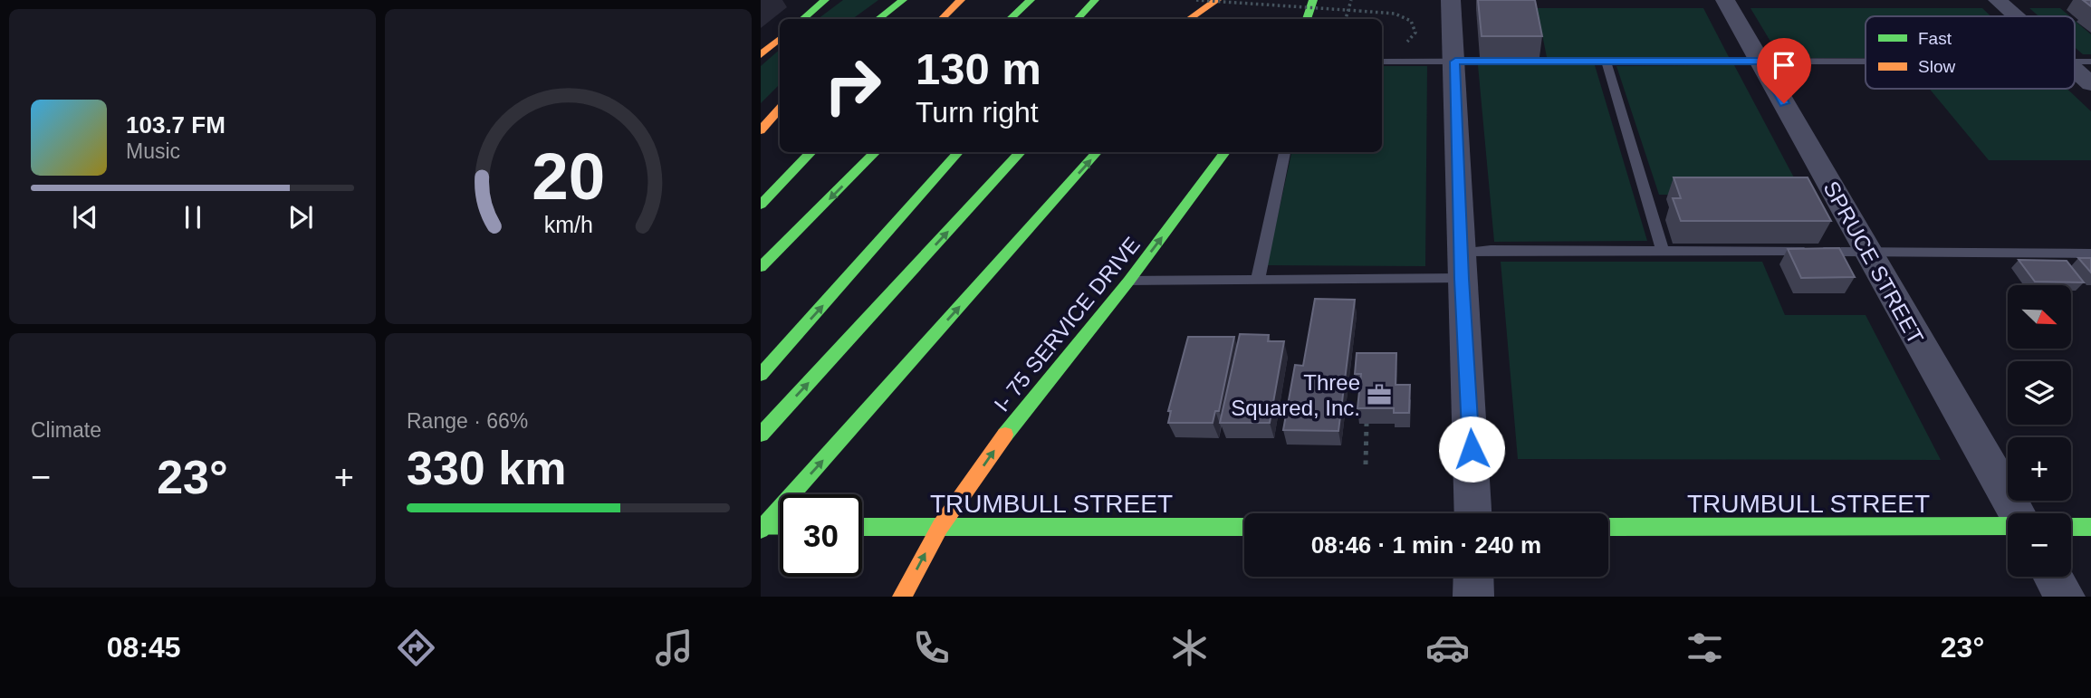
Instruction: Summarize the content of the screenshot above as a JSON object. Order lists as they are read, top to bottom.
{
  "streets": {
    "main road": ["I- 75 SERVICE DRIVE", "TRUMBULL STREET"],
    "street": ["SPRUCE STREET"]
  },
  "crossings": [
    ["I- 75 SERVICE DRIVE", "TRUMBULL STREET"]
  ],
  "places": {
    "office": ["Three Squared, Inc."]
  },
  "legend": ["Fast", "Slow"],
  "north": "bottom right",
  "page": {
    "turn": ["130 m", "Turn right"],
    "song": ["103.7 FM", "Music"],
    "map_buttons": ["+", "−"],
    "tile": [
      "Climate",
      ["Range · 66%", "330 km"]
    ],
    "heat": ["−", "23°", "+"],
    "limit": "30",
    "trip": "08:46 · 1 min · 240 m",
    "tabs": ["08:45", "23°"],
    "gauge": ["20", "km/h"]
  }
}
